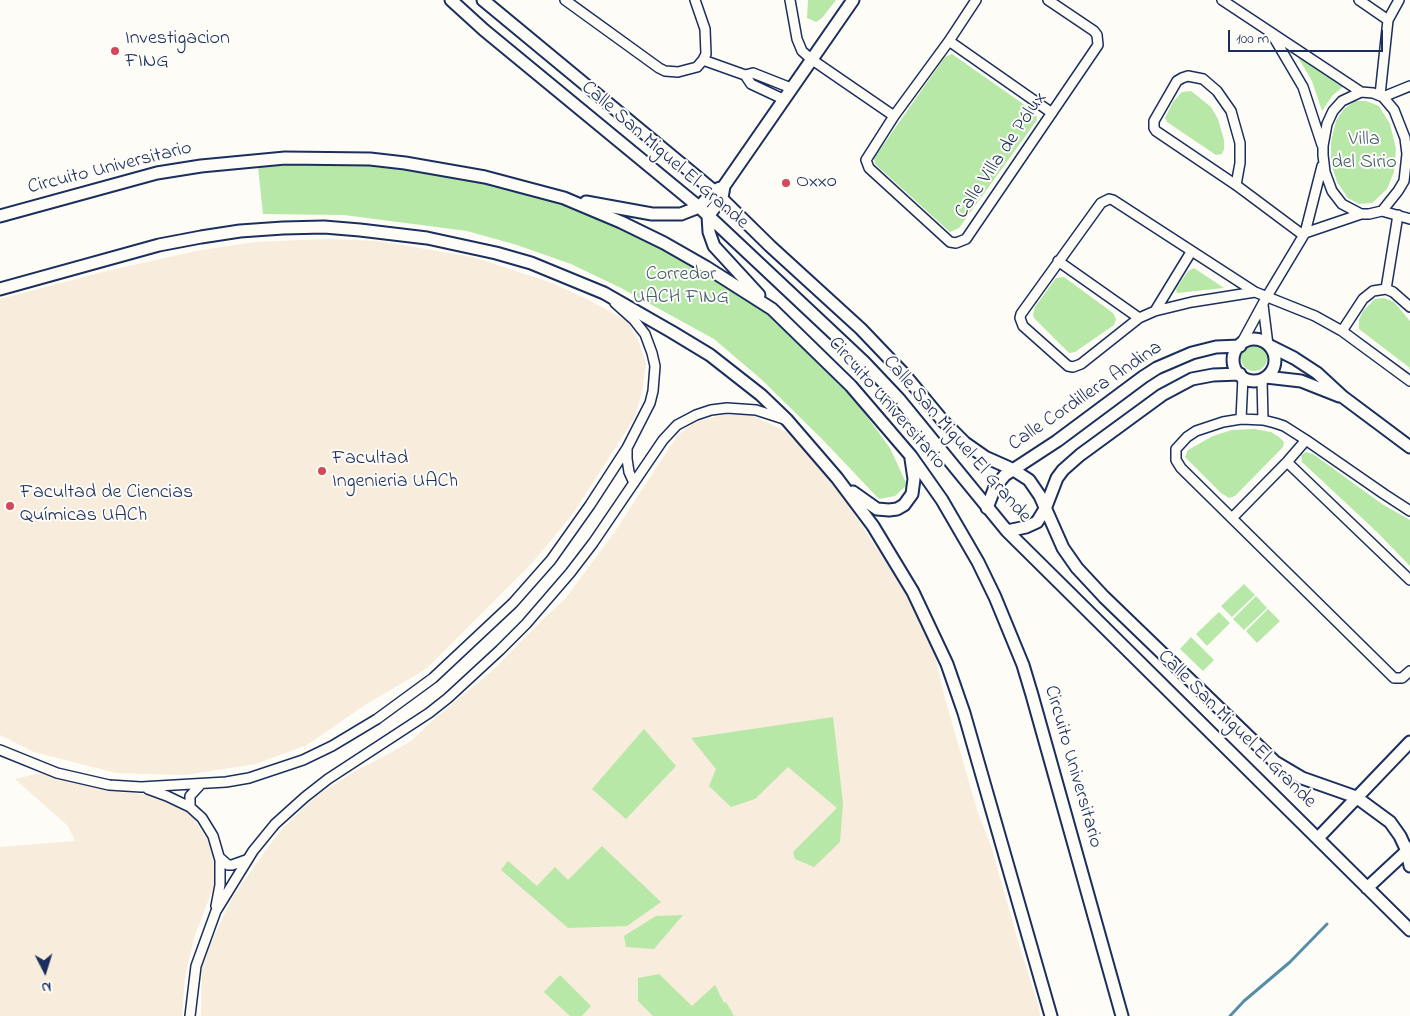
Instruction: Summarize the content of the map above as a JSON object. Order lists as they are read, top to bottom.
{
  "streets": {
    "street": [
      "Calle San Miguel El Grande",
      "Calle Villa de Pólux",
      "Circuito Universitario",
      "Calle Cordillera Andina"
    ]
  },
  "crossings": [
    ["Calle San Miguel El Grande", "Calle Cordillera Andina"]
  ],
  "parks": ["Villa del Sirio", "Corredor UACH FING"],
  "places": [
    "Investigacion FING",
    "Oxxo",
    "Facultad Ingenieria UACh",
    "Facultad de Ciencias Químicas UACh"
  ],
  "scale_bar": "100 m",
  "north": "bottom"
}
